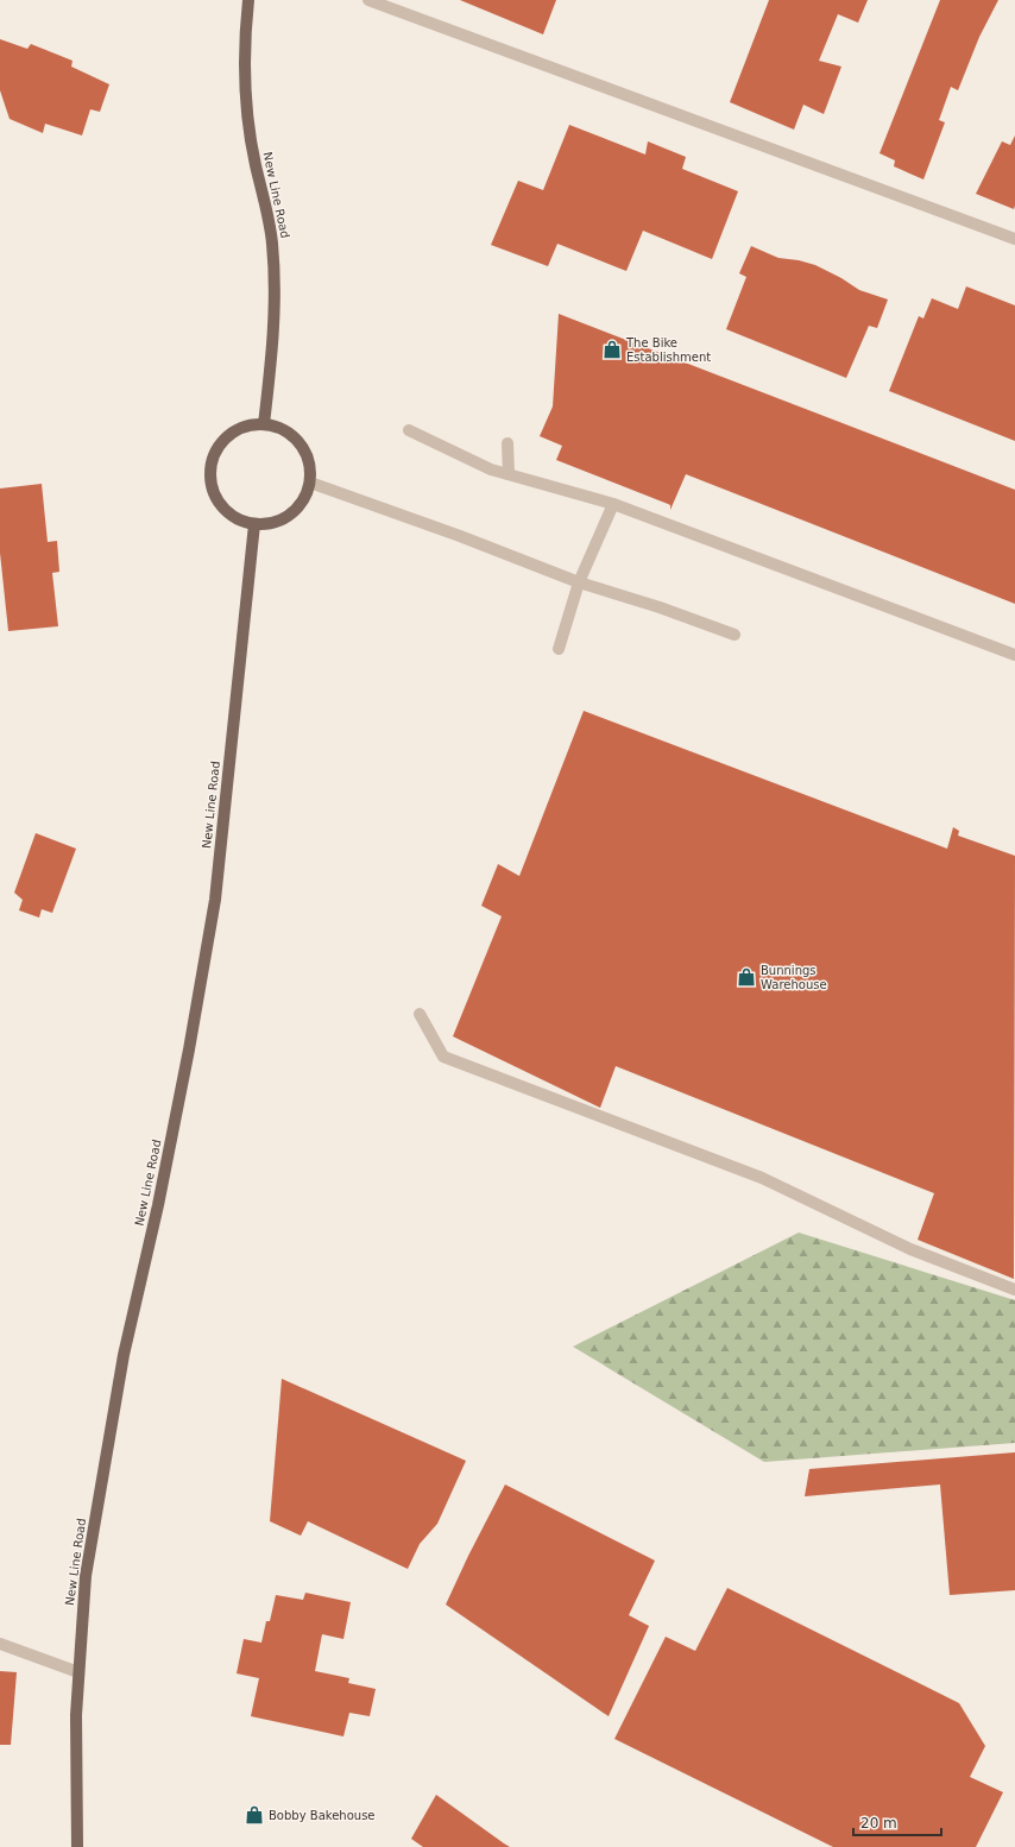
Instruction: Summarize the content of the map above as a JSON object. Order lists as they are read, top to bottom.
{
  "streets": {
    "main road": ["New Line Road"]
  },
  "places": {
    "shop": ["The Bike Establishment", "Bunnings Warehouse", "Bobby Bakehouse"]
  },
  "scale_bar": "20 m"
}
